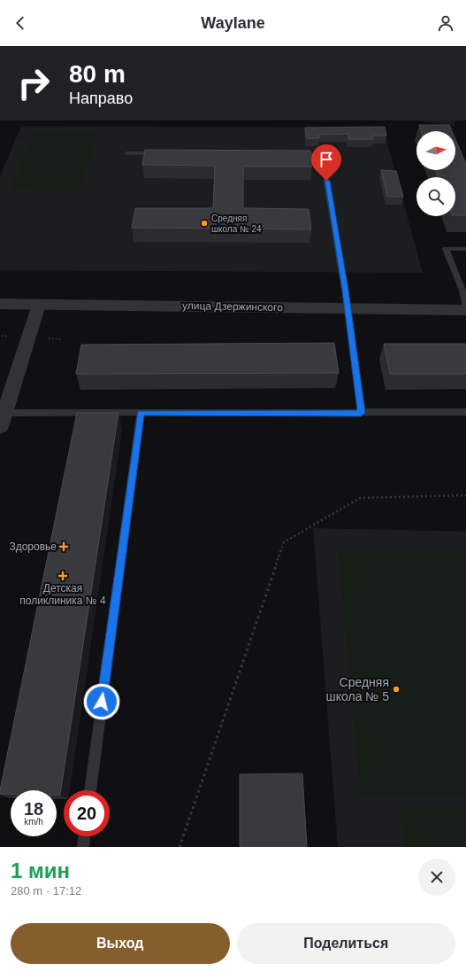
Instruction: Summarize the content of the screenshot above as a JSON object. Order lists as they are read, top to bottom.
{
  "streets": {
    "street": ["улица Дзержинского"]
  },
  "places": {
    "other": ["Средняя школа № 24", "Средняя школа № 5"],
    "health": ["Здоровье", "Детская поликлиника № 4"]
  },
  "north": "right",
  "page": {
    "header": "Waylane",
    "turn": ["80 m", "Направо"],
    "speed": "18 km/h",
    "limit": "20",
    "heading": ["1 мин", "280 m · 17:12"],
    "buttons": ["Выход", "Поделиться"]
  }
}
